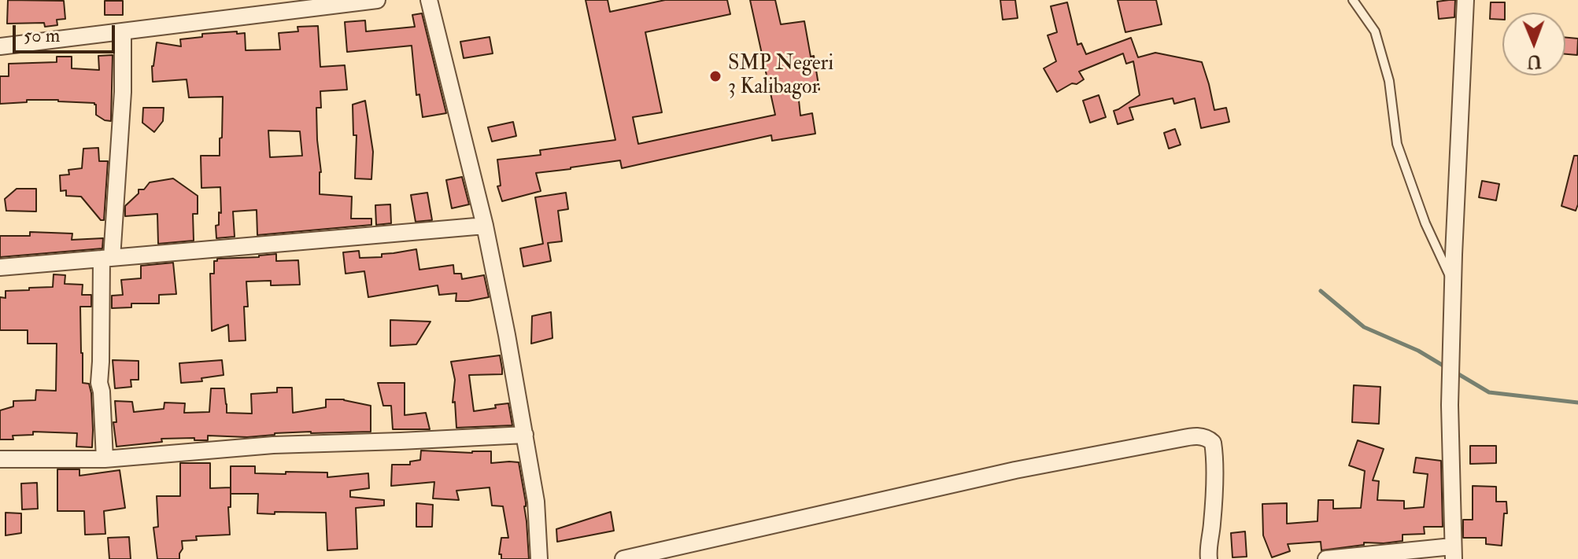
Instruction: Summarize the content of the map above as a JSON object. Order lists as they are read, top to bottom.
{
  "places": ["SMP Negeri 3 Kalibagor"],
  "scale_bar": "50 m",
  "north": "bottom"
}
